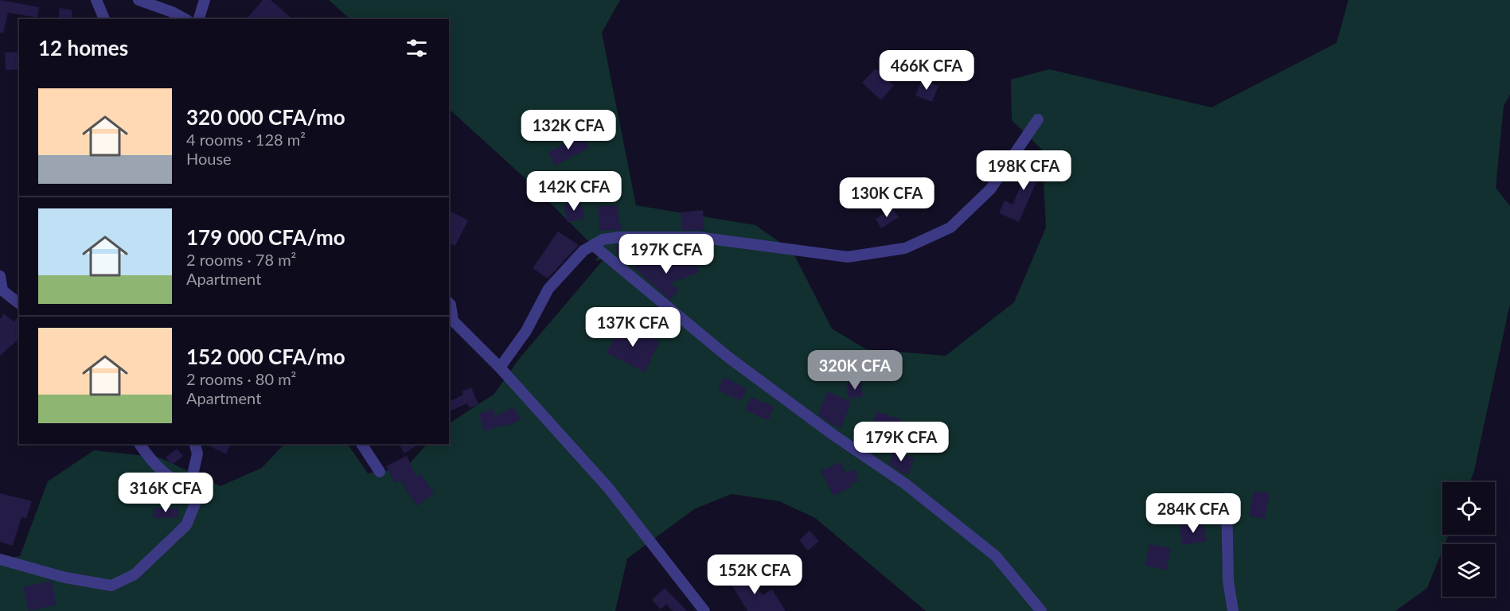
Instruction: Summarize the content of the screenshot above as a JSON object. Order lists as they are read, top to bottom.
{
  "page": {
    "heading": "12 homes",
    "price": [
      "466K CFA",
      "132K CFA",
      "198K CFA",
      "142K CFA",
      "130K CFA",
      "197K CFA",
      "137K CFA",
      "320K CFA",
      "179K CFA",
      "316K CFA",
      "284K CFA",
      "152K CFA"
    ],
    "list": [
      {
        "name": "320 000 CFA/mo",
        "note": "4 rooms · 128 m² · House"
      },
      {
        "name": "179 000 CFA/mo",
        "note": "2 rooms · 78 m² · Apartment"
      },
      {
        "name": "152 000 CFA/mo",
        "note": "2 rooms · 80 m² · Apartment"
      }
    ]
  }
}
